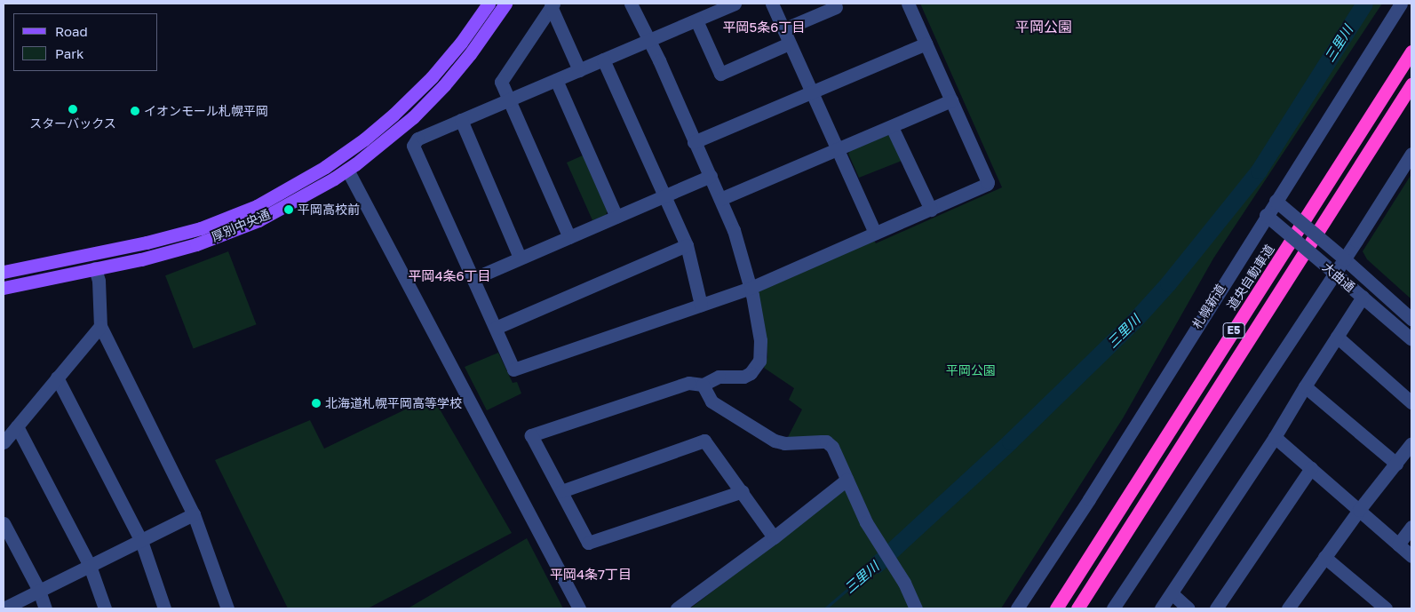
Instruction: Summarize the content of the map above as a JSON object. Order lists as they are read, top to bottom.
{
  "streets": {
    "highway": ["道央自動車道", "E5"],
    "main road": ["厚別中央通"],
    "street": ["大曲通", "札幌新道"]
  },
  "crossings": [
    ["大曲通", "札幌新道"]
  ],
  "districts": [
    "平岡公園",
    "平岡5条6丁目",
    "平岡4条6丁目",
    "平岡4条7丁目"
  ],
  "water": ["三里川"],
  "parks": ["平岡公園"],
  "places": [
    "スターバックス",
    "イオンモール札幌平岡",
    "平岡高校前",
    "北海道札幌平岡高等学校"
  ],
  "legend": ["Road", "Park"]
}
